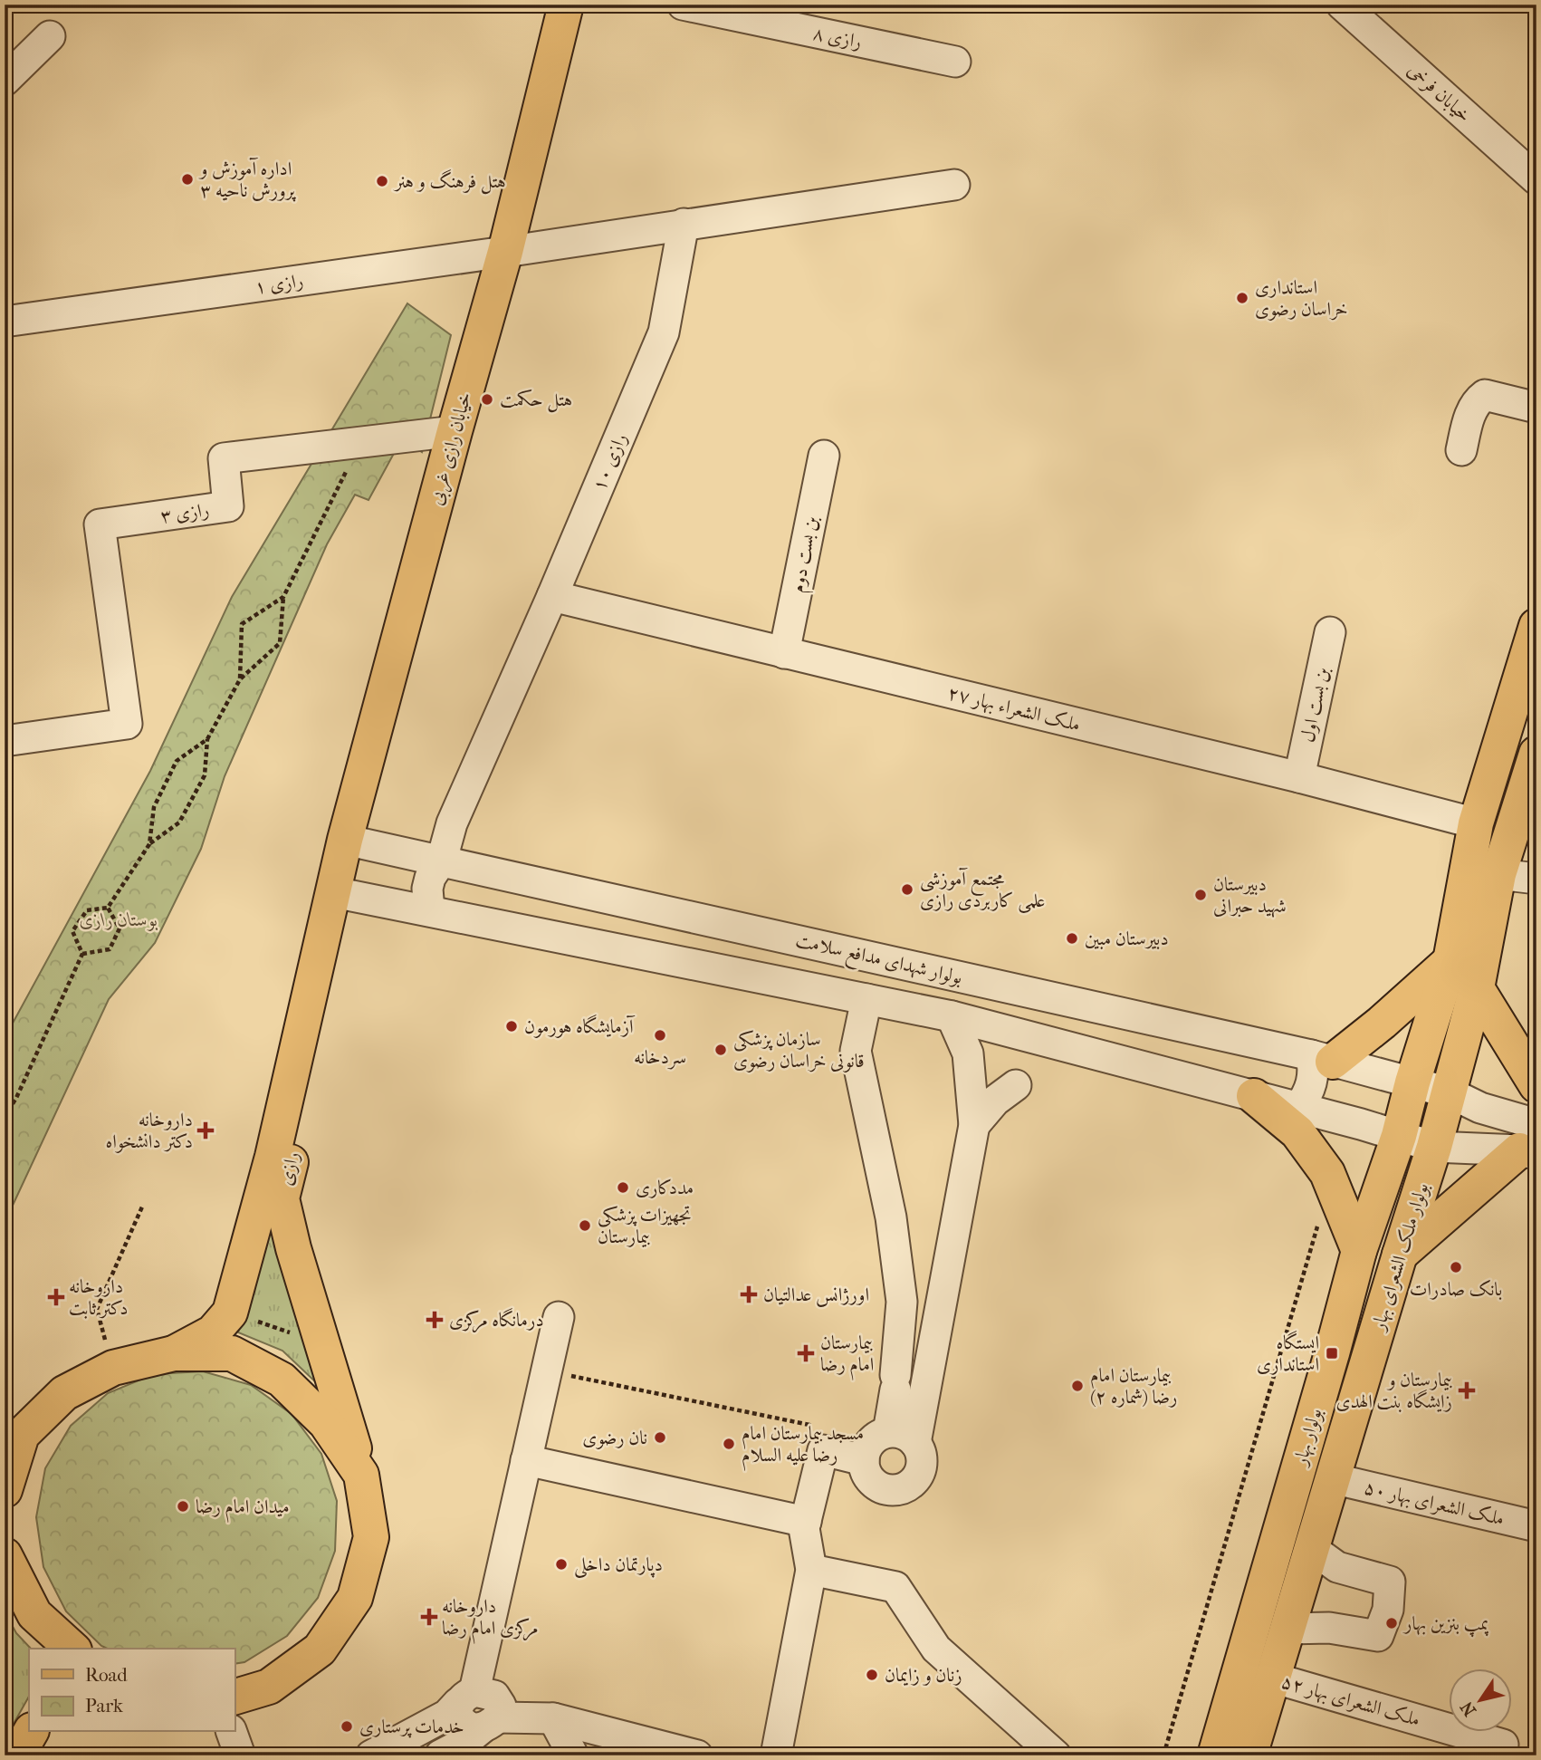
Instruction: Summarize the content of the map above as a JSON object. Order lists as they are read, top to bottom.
{
  "streets": {
    "main road": [
      "خیابان رازی غربی",
      "رازی",
      "بولوار ملک الشعرای بهار",
      "بولوار بهار"
    ],
    "street": [
      "رازی ۸",
      "خیابان فرخی",
      "رازی ۱",
      "رازی ۱۰",
      "رازی ۳",
      "بن بست دوم",
      "بن بست اول",
      "ملک الشعراء بهار ۲۷",
      "بولوار شهدای مدافع سلامت",
      "ملک الشعرای بهار ۵۰",
      "ملک الشعرای بهار ۵۲"
    ]
  },
  "crossings": [
    ["رازی ۱", "خیابان رازی غربی"],
    ["خیابان رازی غربی", "رازی ۳"],
    ["خیابان رازی غربی", "بولوار شهدای مدافع سلامت"],
    ["خیابان رازی غربی", "رازی"],
    ["رازی ۱۰", "ملک الشعراء بهار ۲۷"],
    ["رازی ۱۰", "بولوار شهدای مدافع سلامت"],
    ["بن بست دوم", "ملک الشعراء بهار ۲۷"],
    ["بن بست اول", "ملک الشعراء بهار ۲۷"],
    ["بولوار شهدای مدافع سلامت", "بولوار ملک الشعرای بهار"],
    ["بولوار شهدای مدافع سلامت", "بولوار بهار"],
    ["بولوار ملک الشعرای بهار", "ملک الشعرای بهار ۵۰"],
    ["بولوار ملک الشعرای بهار", "ملک الشعرای بهار ۵۲"]
  ],
  "parks": ["بوستان رازی"],
  "places": {
    "other": [
      "اداره آموزش و پرورش ناحیه ۳",
      "هتل فرهنگ و هنر",
      "استانداری خراسان رضوی",
      "هتل حکمت",
      "مجتمع آموزشی علمی کاربردی رازی",
      "دبیرستان شهید حبرانی",
      "دبیرستان مبین",
      "آزمایشگاه هورمون",
      "سردخانه",
      "سازمان پزشکی قانونی خراسان رضوی",
      "مددکاری",
      "تجهیزات پزشکی بیمارستان",
      "بانک صادرات",
      "بیمارستان امام رضا (شماره ۲)",
      "نان رضوی",
      "مسجد بیمارستان امام رضا علیه السلام",
      "میدان امام رضا",
      "دپارتمان داخلی",
      "پمپ بنزین بهار",
      "زنان و زایمان",
      "خدمات پرستاری"
    ],
    "health": [
      "داروخانه دکتر دانشخواه",
      "اورژانس عدالتیان",
      "داروخانه دکتر ثابت",
      "درمانگاه مرکزی",
      "بیمارستان امام رضا",
      "بیمارستان و زایشگاه بنت الهدی",
      "داروخانه مرکزی امام رضا"
    ],
    "transit": ["ایستگاه استانداری"]
  },
  "legend": ["Road", "Park"],
  "north": "bottom left"
}
